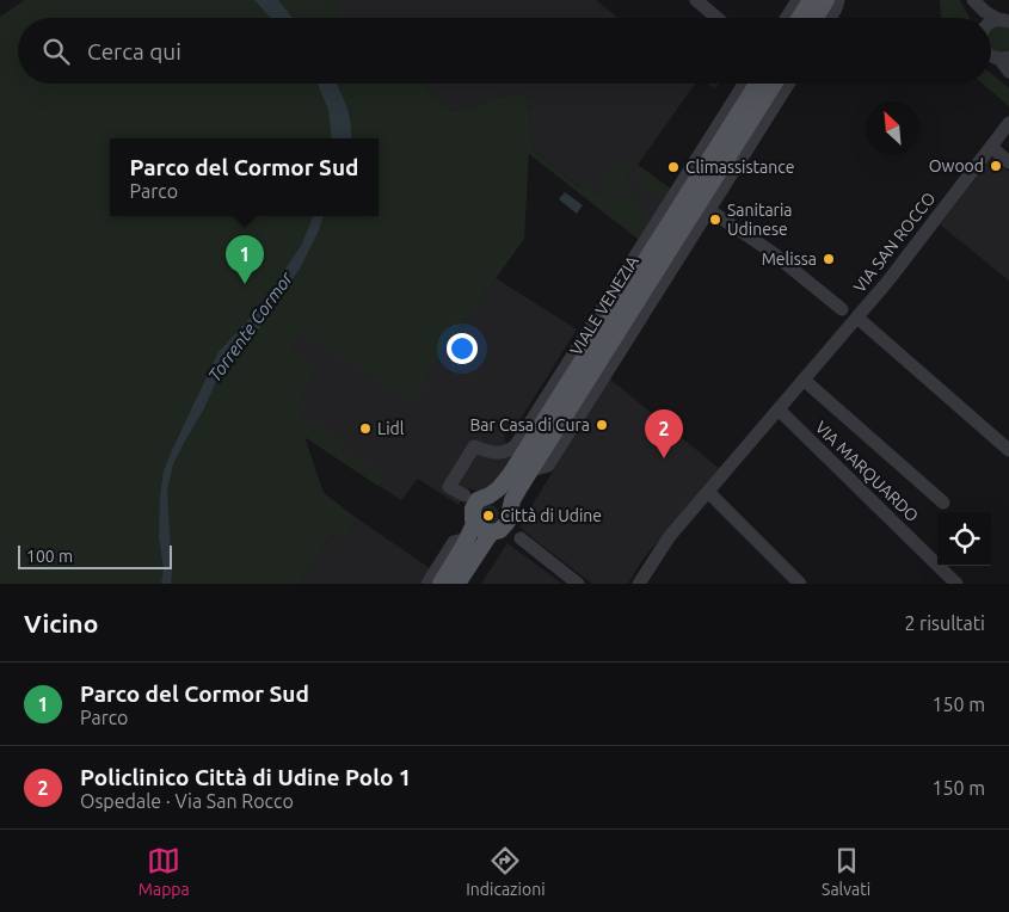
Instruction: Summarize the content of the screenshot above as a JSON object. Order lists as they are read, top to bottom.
{
  "streets": {
    "main road": ["VIALE VENEZIA"],
    "street": ["VIA SAN ROCCO", "VIA MARQUARDO"]
  },
  "crossings": [
    ["VIA SAN ROCCO", "VIA MARQUARDO"]
  ],
  "water": ["Torrente Cormor"],
  "places": [
    "Owood",
    "Climassistance",
    "Sanitaria Udinese",
    "Melissa",
    "Bar Casa di Cura",
    "Lidl",
    "Città di Udine"
  ],
  "scale_bar": "100 m",
  "north": "top left",
  "page": {
    "search": "Cerca qui",
    "popup": ["Parco del Cormor Sud", "Parco"],
    "pins": ["1", "2"],
    "scale": "100 m",
    "heading": ["Vicino", "2 risultati"],
    "list": [
      {
        "mark": "1",
        "name": "Parco del Cormor Sud",
        "note": "Parco",
        "value": "150 m"
      },
      {
        "mark": "2",
        "name": "Policlinico Città di Udine Polo 1",
        "note": "Ospedale · Via San Rocco",
        "value": "150 m"
      }
    ],
    "nav": ["Mappa", "Indicazioni", "Salvati"]
  }
}
